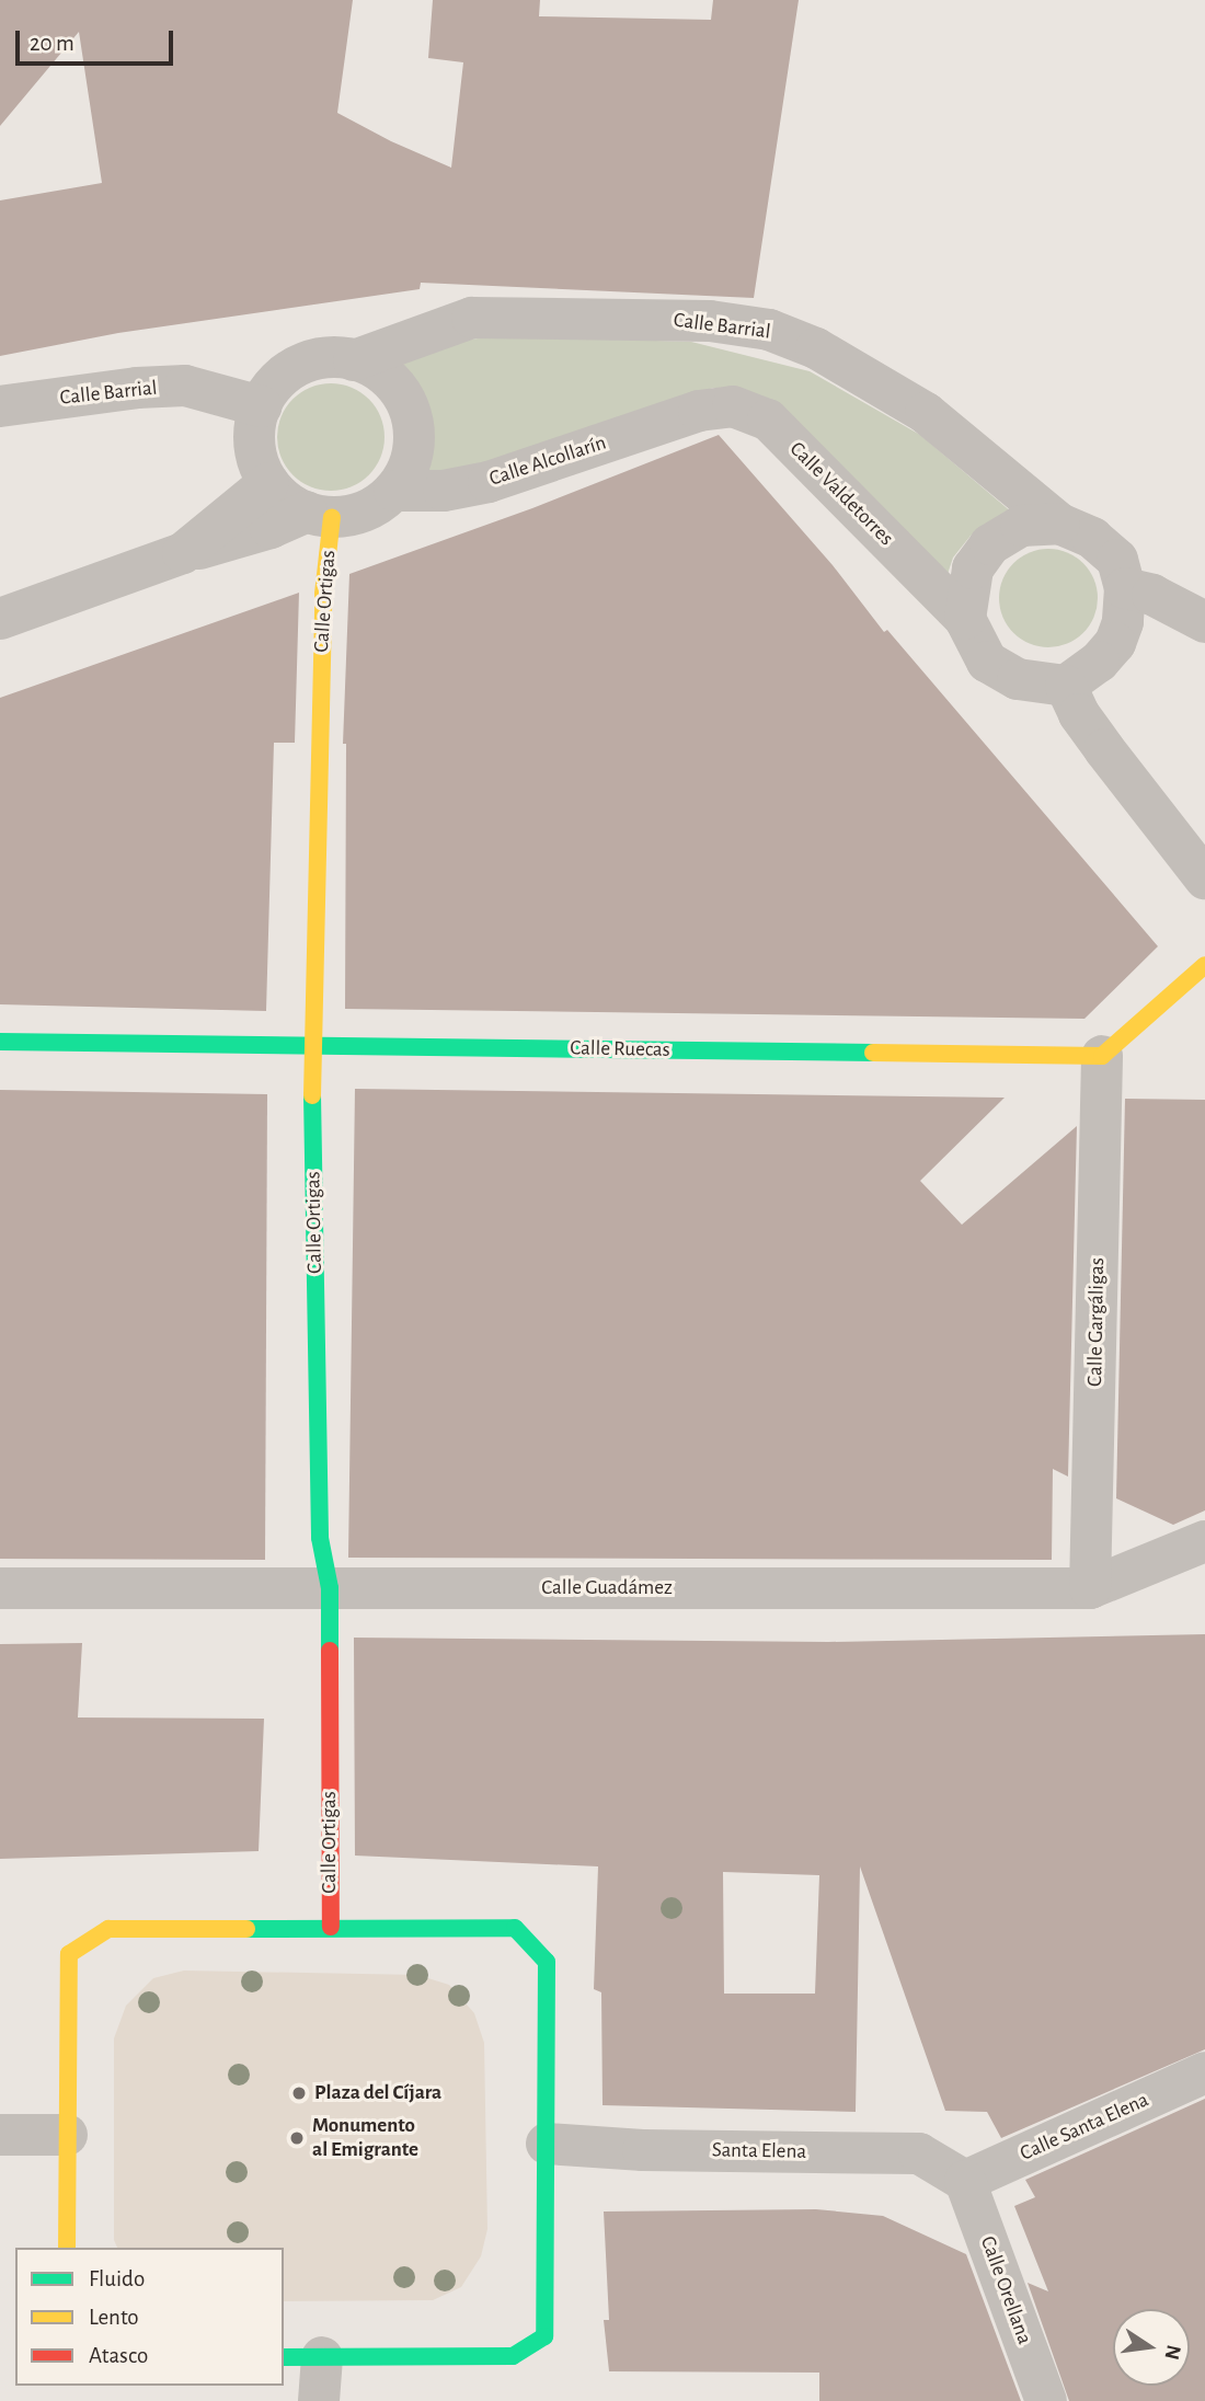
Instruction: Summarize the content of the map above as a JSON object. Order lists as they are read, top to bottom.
{
  "streets": {
    "street": [
      "Calle Barrial",
      "Calle Alcollarín",
      "Calle Valdetorres",
      "Calle Ortigas",
      "Calle Ruecas",
      "Calle Gargáligas",
      "Calle Guadámez",
      "Calle Santa Elena",
      "Santa Elena",
      "Calle Orellana"
    ]
  },
  "crossings": [
    ["Calle Barrial", "Calle Alcollarín"],
    ["Calle Barrial", "Calle Valdetorres"],
    ["Calle Barrial", "Calle Ortigas"],
    ["Calle Alcollarín", "Calle Valdetorres"],
    ["Calle Alcollarín", "Calle Ortigas"],
    ["Calle Ortigas", "Calle Ruecas"],
    ["Calle Ortigas", "Calle Guadámez"],
    ["Calle Ruecas", "Calle Gargáligas"],
    ["Calle Gargáligas", "Calle Guadámez"],
    ["Calle Santa Elena", "Santa Elena"],
    ["Calle Santa Elena", "Calle Orellana"],
    ["Santa Elena", "Calle Orellana"]
  ],
  "places": ["Plaza del Cíjara", "Monumento al Emigrante"],
  "legend": ["Fluido", "Lento", "Atasco"],
  "scale_bar": "20 m",
  "north": "right"
}
